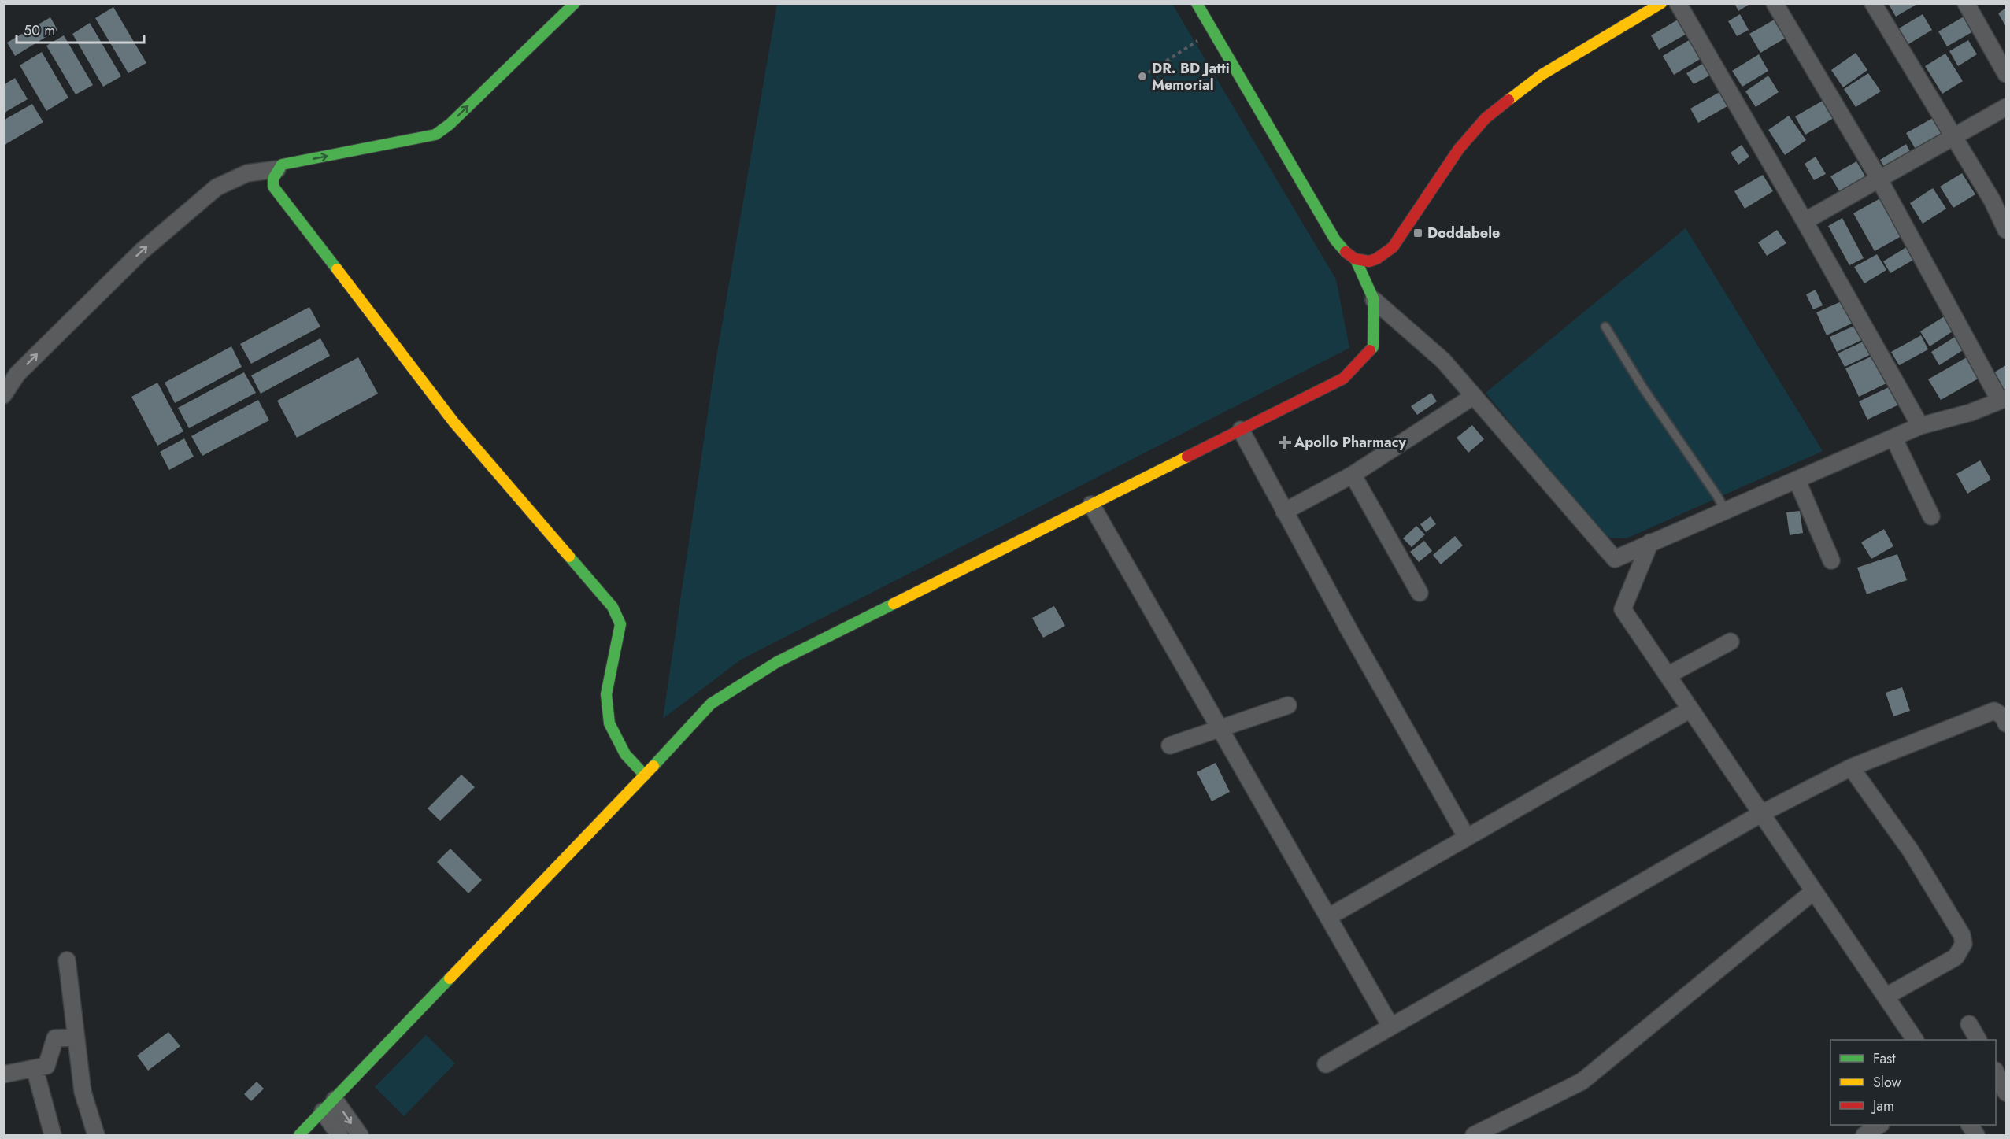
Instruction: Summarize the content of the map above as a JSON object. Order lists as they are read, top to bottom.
{
  "places": {
    "other": ["DR. BD Jatti Memorial"],
    "transit": ["Doddabele"],
    "health": ["Apollo Pharmacy"]
  },
  "legend": ["Fast", "Slow", "Jam"],
  "scale_bar": "50 m"
}
